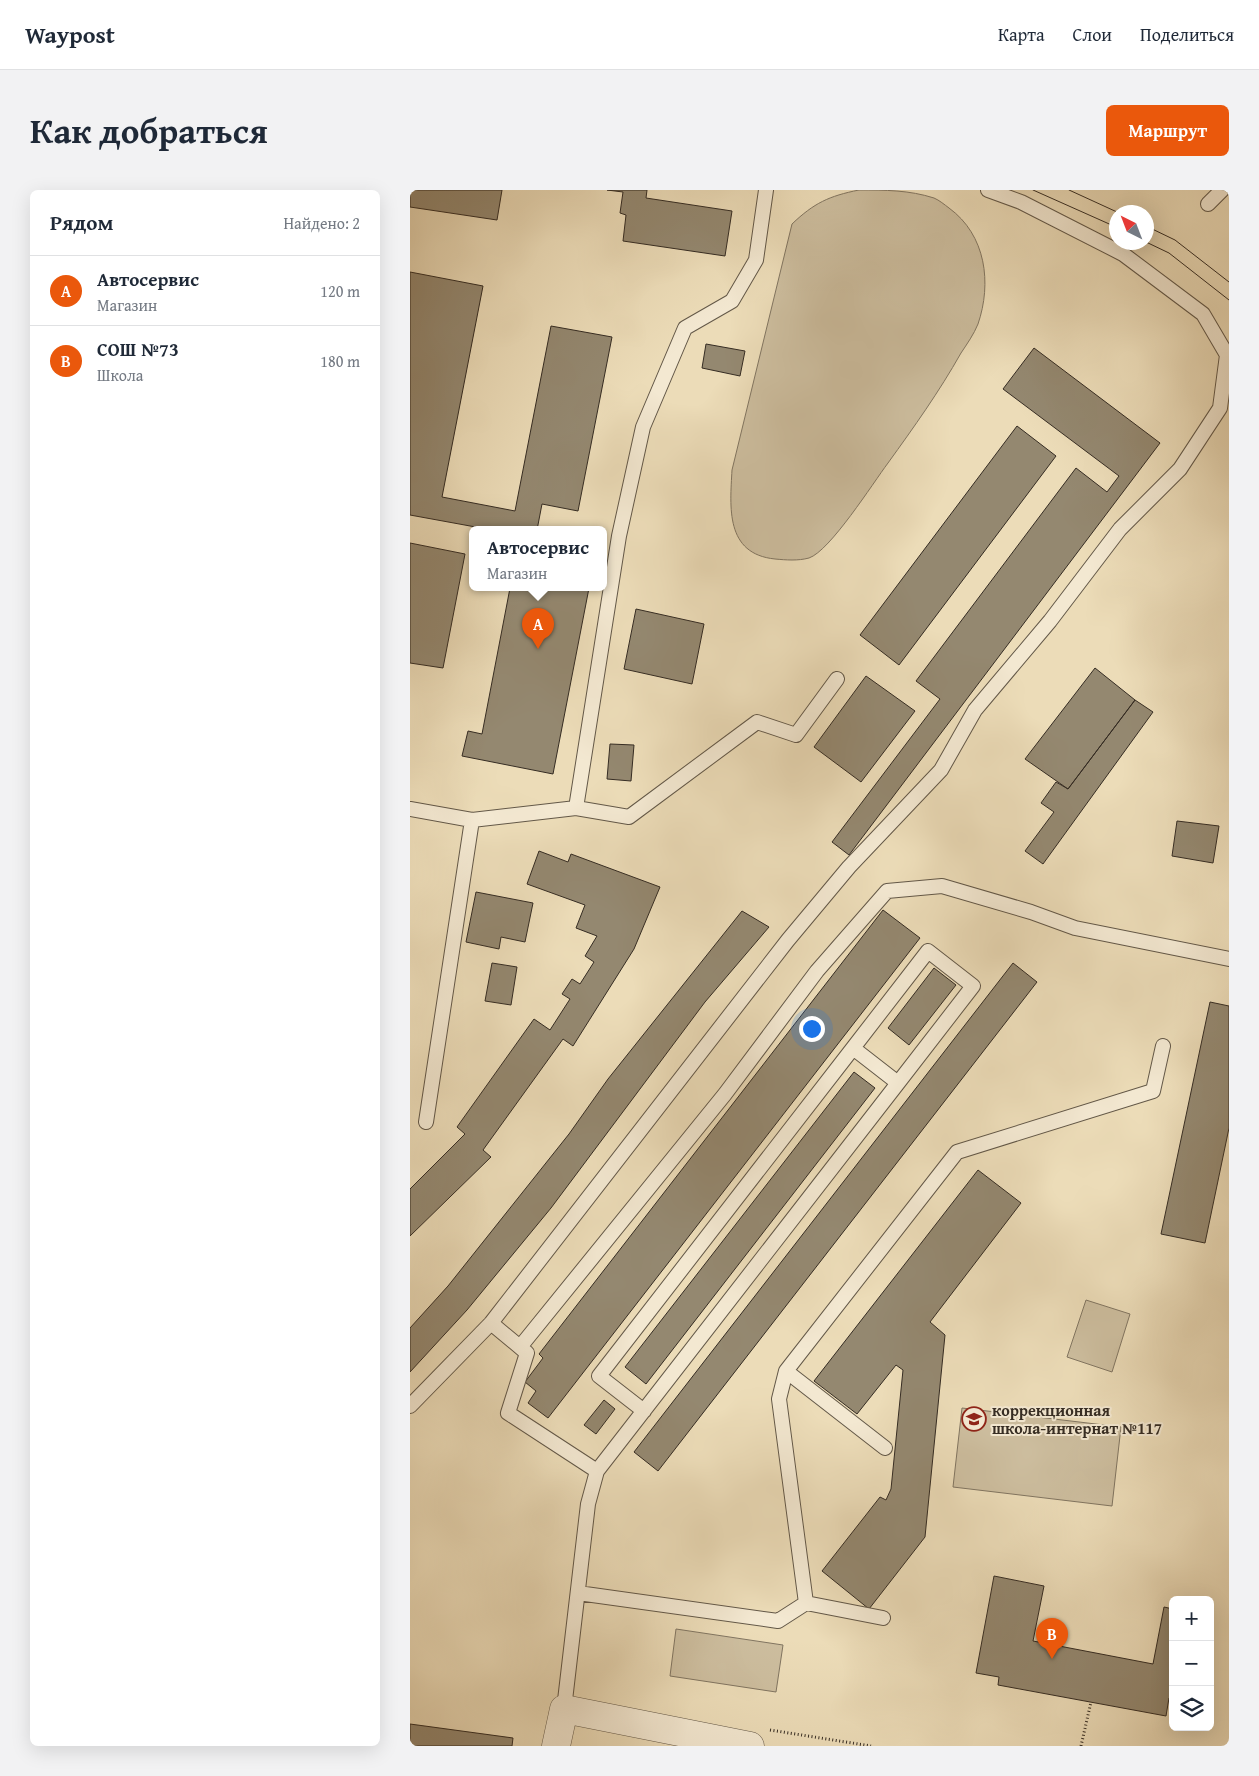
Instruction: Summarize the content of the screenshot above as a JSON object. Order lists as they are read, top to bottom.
{
  "places": {
    "school or university": ["коррекционная школа-интернат №117"]
  },
  "north": "top left",
  "page": {
    "header": "Waypost",
    "nav": ["Карта", "Слои", "Поделиться"],
    "title": "Как добраться",
    "buttons": "Маршрут",
    "heading": ["Рядом", "Найдено: 2"],
    "list": [
      {
        "mark": "A",
        "name": "Автосервис",
        "note": "Магазин",
        "value": "120 m"
      },
      {
        "mark": "B",
        "name": "СОШ №73",
        "note": "Школа",
        "value": "180 m"
      }
    ],
    "popup": ["Автосервис", "Магазин"],
    "pins": ["A", "B"],
    "map_buttons": ["+", "−"]
  }
}
